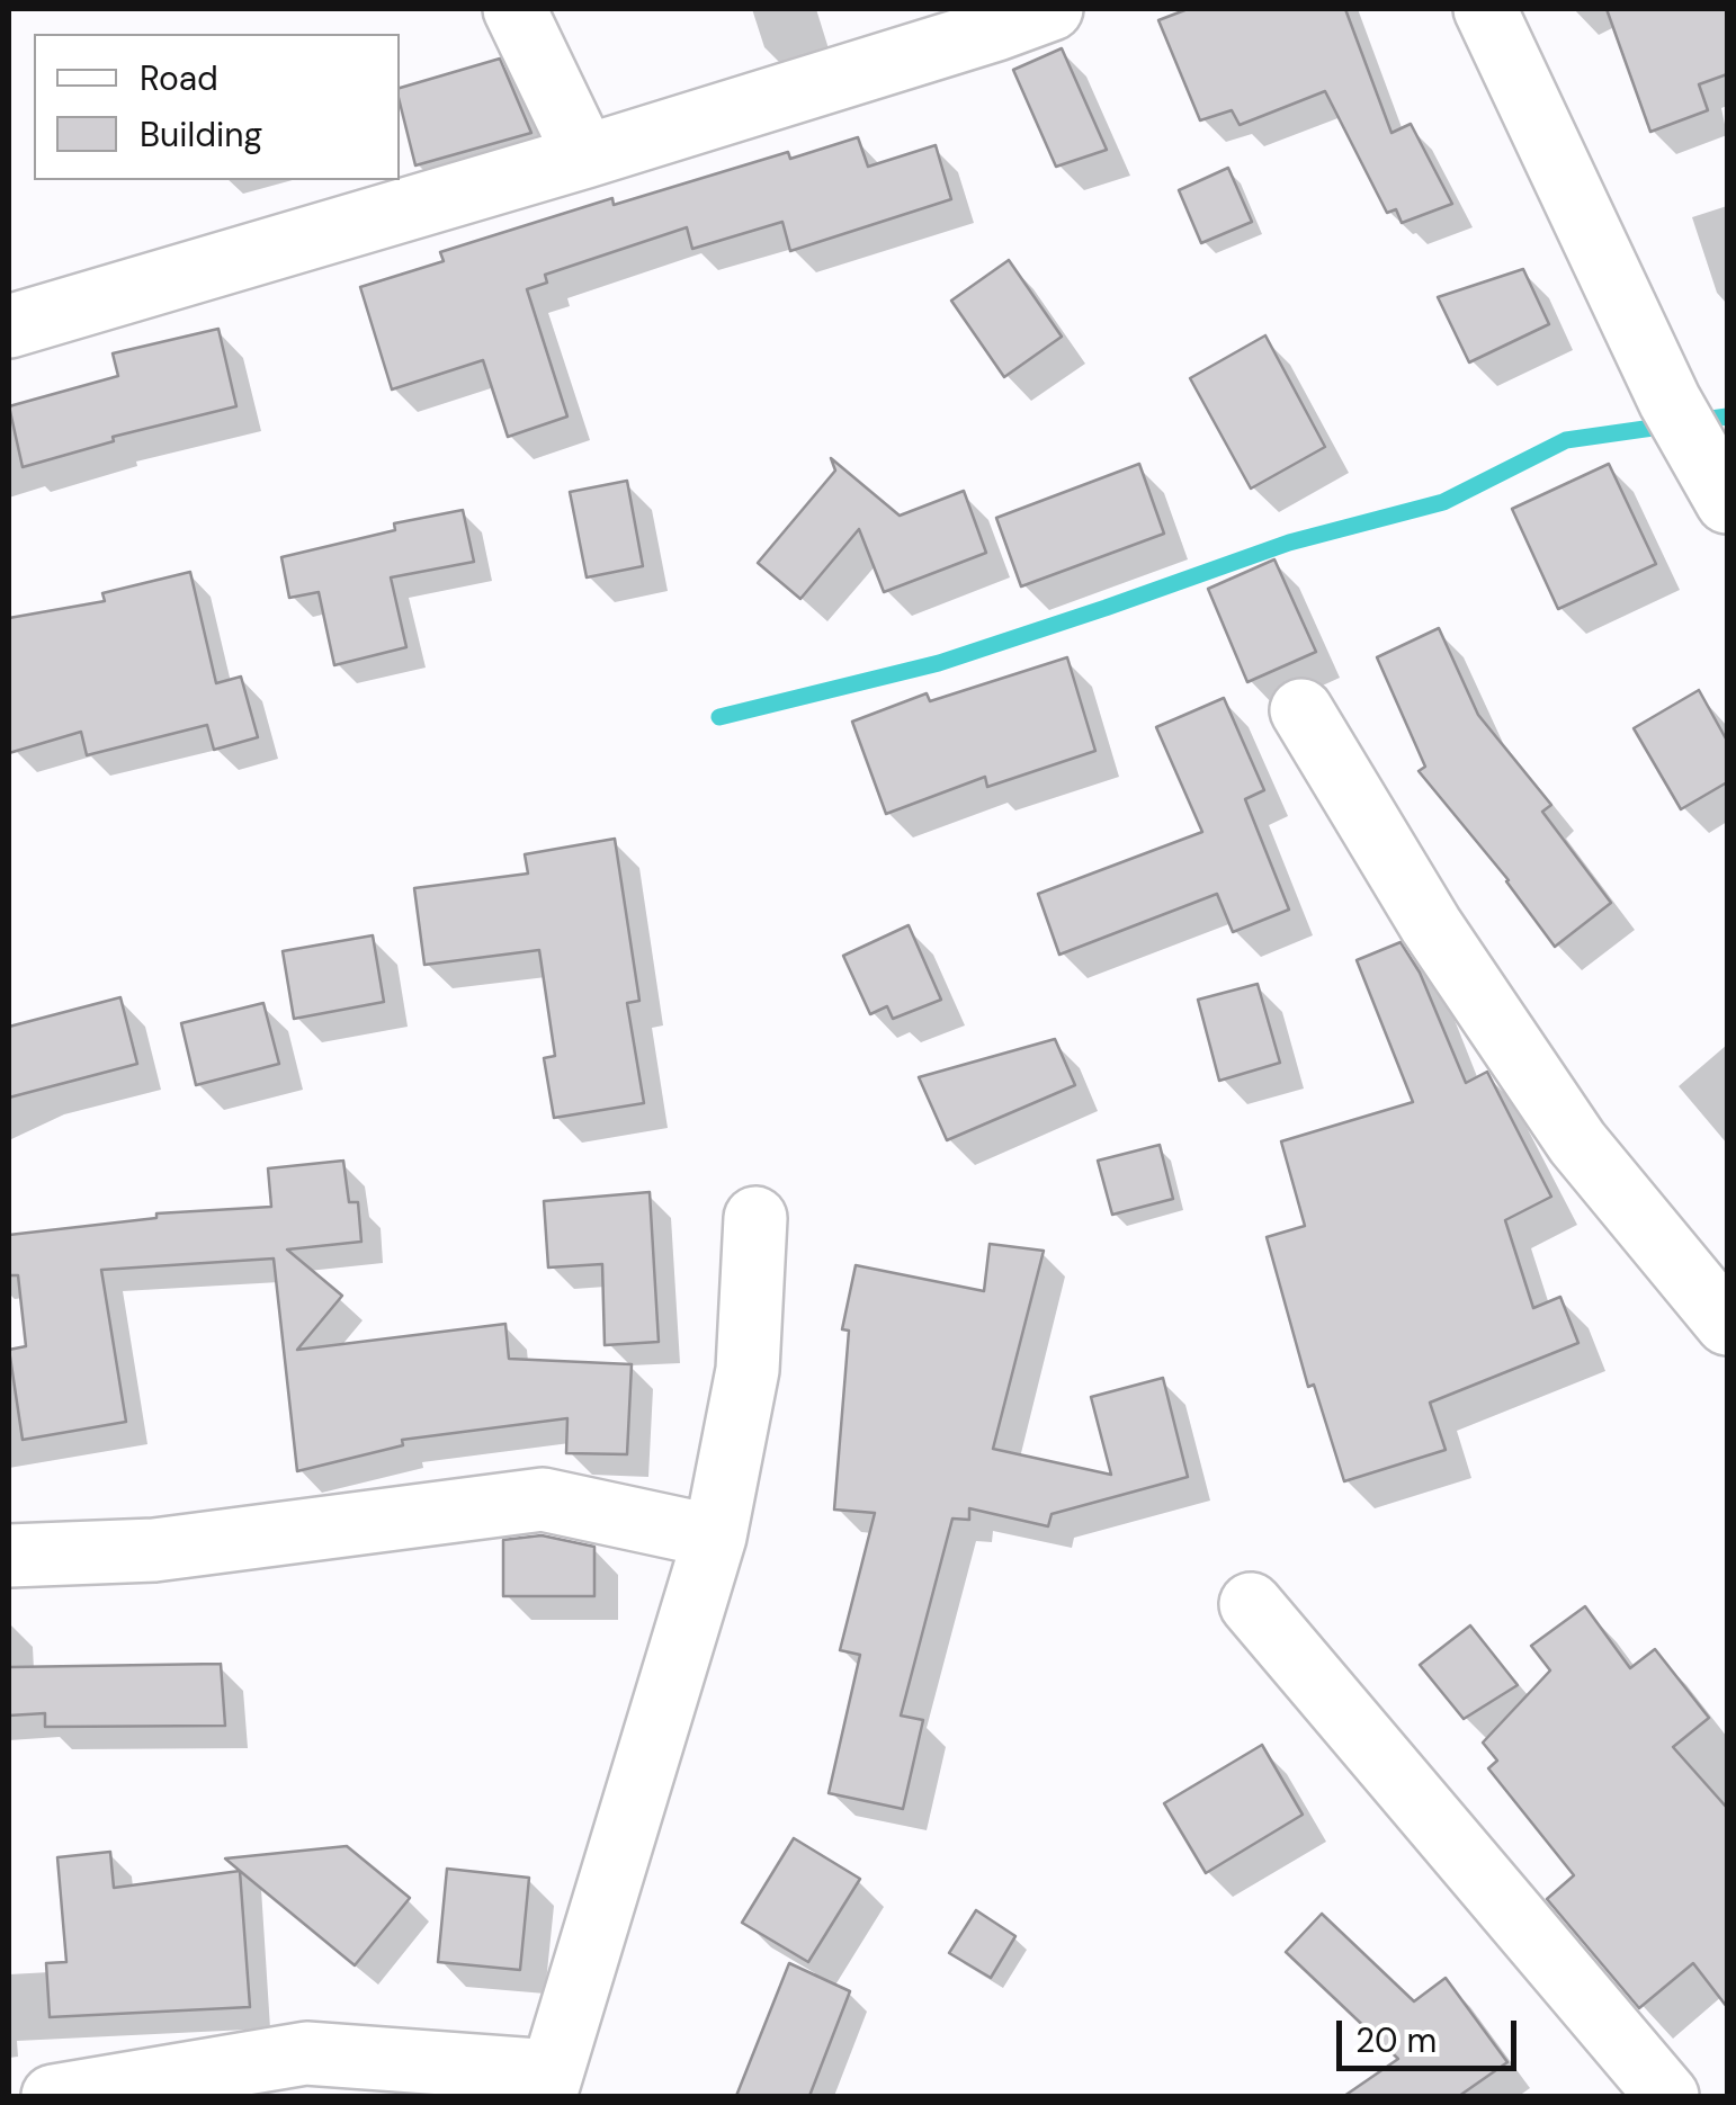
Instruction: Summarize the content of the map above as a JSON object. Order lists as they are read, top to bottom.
{
  "legend": ["Road", "Building"],
  "scale_bar": "20 m"
}
